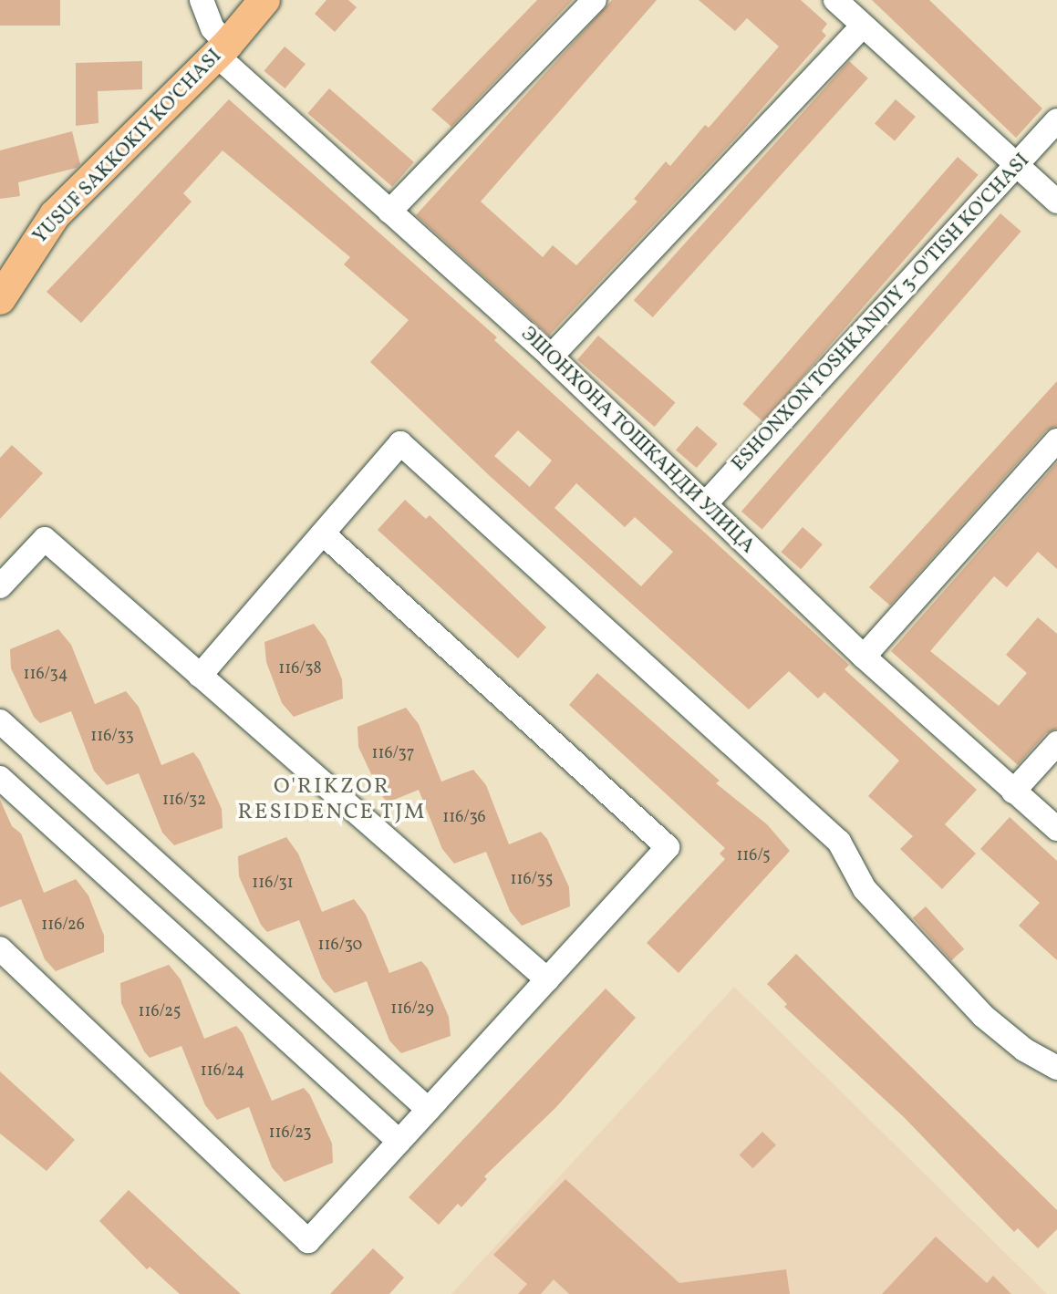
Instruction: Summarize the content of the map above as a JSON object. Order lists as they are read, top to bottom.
{
  "streets": {
    "main road": ["YUSUF SAKKOKIY KO'CHASI"],
    "street": ["ESHONXON TOSHKANDIY 3-O'TISH KO'CHASI", "ЭШОНХОНА ТОШКАНДИ УЛИЦА"]
  },
  "crossings": [
    ["YUSUF SAKKOKIY KO'CHASI", "ЭШОНХОНА ТОШКАНДИ УЛИЦА"],
    ["ESHONXON TOSHKANDIY 3-O'TISH KO'CHASI", "ЭШОНХОНА ТОШКАНДИ УЛИЦА"]
  ],
  "districts": ["O'RIKZOR RESIDENCE TJM"],
  "house_numbers": [
    "116/38",
    "116/34",
    "116/33",
    "116/37",
    "116/32",
    "116/36",
    "116/5",
    "116/35",
    "116/31",
    "116/26",
    "116/30",
    "116/29",
    "116/25",
    "116/24",
    "116/23"
  ]
}
